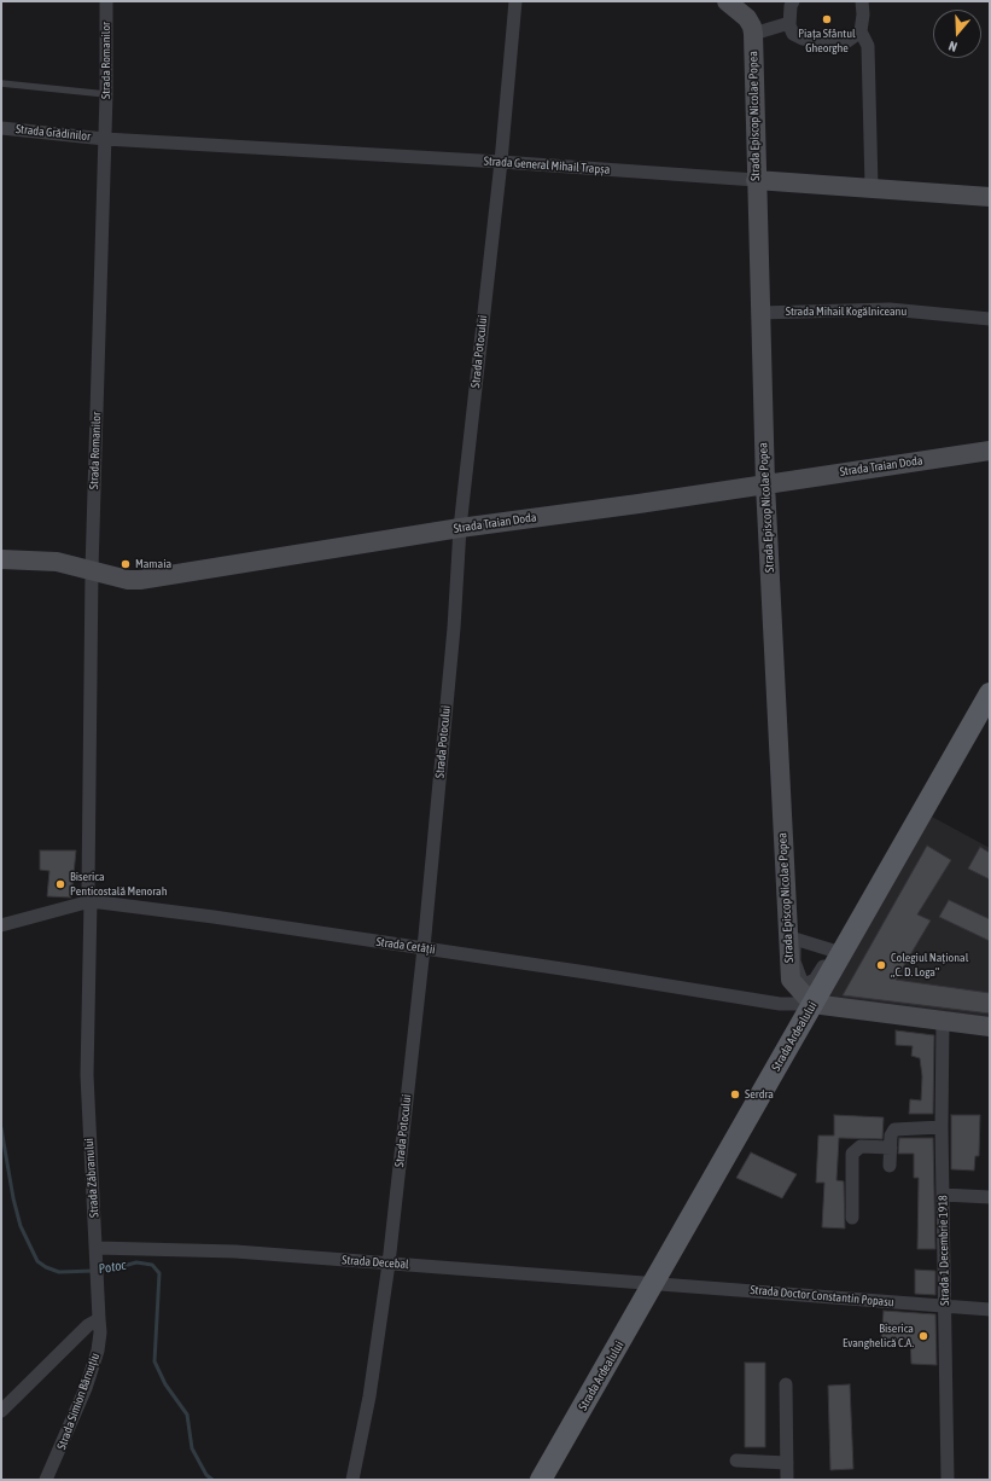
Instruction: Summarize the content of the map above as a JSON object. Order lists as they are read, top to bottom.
{
  "streets": {
    "main road": [
      "Strada Episcop Nicolae Popea",
      "Strada General Mihail Trapșa",
      "Strada Traian Doda",
      "Strada Ardealului"
    ],
    "street": [
      "Strada Romanilor",
      "Strada Grădinilor",
      "Strada Mihail Kogălniceanu",
      "Strada Potocului",
      "Strada Cetății",
      "Strada Zăbranului",
      "Strada 1 Decembrie 1918",
      "Strada Decebal",
      "Strada Doctor Constantin Popasu",
      "Strada Simion Bărnuțiu"
    ]
  },
  "crossings": [
    ["Strada Romanilor", "Strada Grădinilor"],
    ["Strada Romanilor", "Strada General Mihail Trapșa"],
    ["Strada Romanilor", "Strada Traian Doda"],
    ["Strada Romanilor", "Strada Cetății"],
    ["Strada Romanilor", "Strada Zăbranului"],
    ["Strada Episcop Nicolae Popea", "Strada General Mihail Trapșa"],
    ["Strada Episcop Nicolae Popea", "Strada Mihail Kogălniceanu"],
    ["Strada Episcop Nicolae Popea", "Strada Traian Doda"],
    ["Strada Episcop Nicolae Popea", "Strada Cetății"],
    ["Strada Episcop Nicolae Popea", "Strada Ardealului"],
    ["Strada Grădinilor", "Strada General Mihail Trapșa"],
    ["Strada General Mihail Trapșa", "Strada Potocului"],
    ["Strada Potocului", "Strada Traian Doda"],
    ["Strada Potocului", "Strada Cetății"],
    ["Strada Potocului", "Strada Decebal"],
    ["Strada Cetății", "Strada Ardealului"],
    ["Strada Cetății", "Strada Zăbranului"],
    ["Strada Ardealului", "Strada Decebal"],
    ["Strada Ardealului", "Strada Doctor Constantin Popasu"],
    ["Strada Zăbranului", "Strada Decebal"],
    ["Strada Zăbranului", "Strada Simion Bărnuțiu"],
    ["Strada 1 Decembrie 1918", "Strada Doctor Constantin Popasu"],
    ["Strada Decebal", "Strada Doctor Constantin Popasu"]
  ],
  "water": ["Potoc"],
  "places": [
    "Piața Sfântul Gheorghe",
    "Mamaia",
    "Biserica Penticostală Menorah",
    "Colegiul Național „C. D. Loga”",
    "Serdra",
    "Biserica Evanghelică C.A."
  ],
  "north": "bottom"
}
